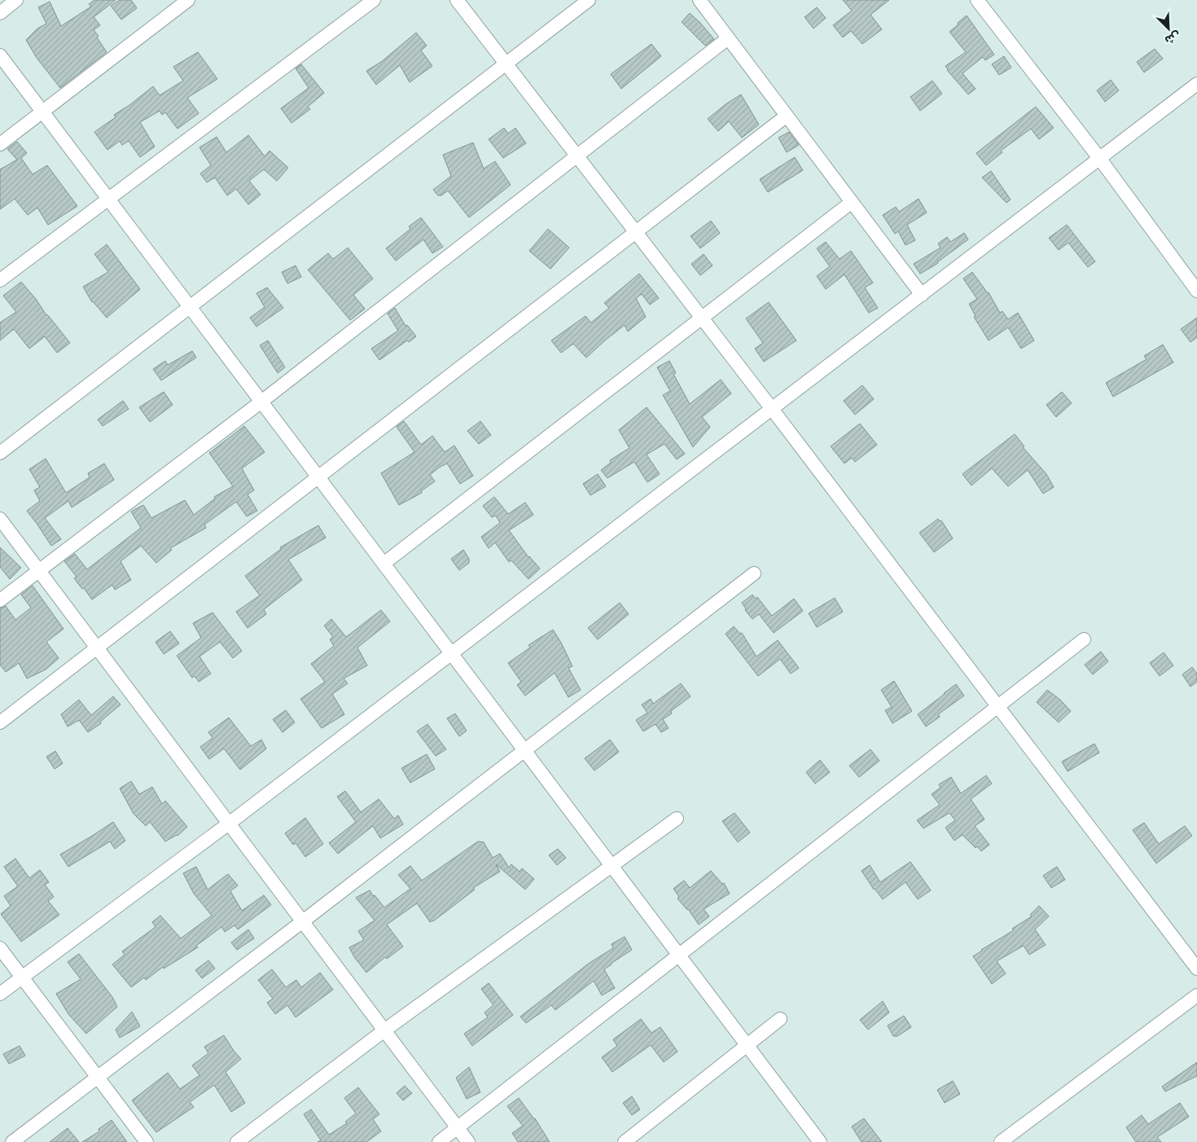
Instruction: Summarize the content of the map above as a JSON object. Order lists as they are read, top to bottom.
{
  "north": "bottom right"
}
